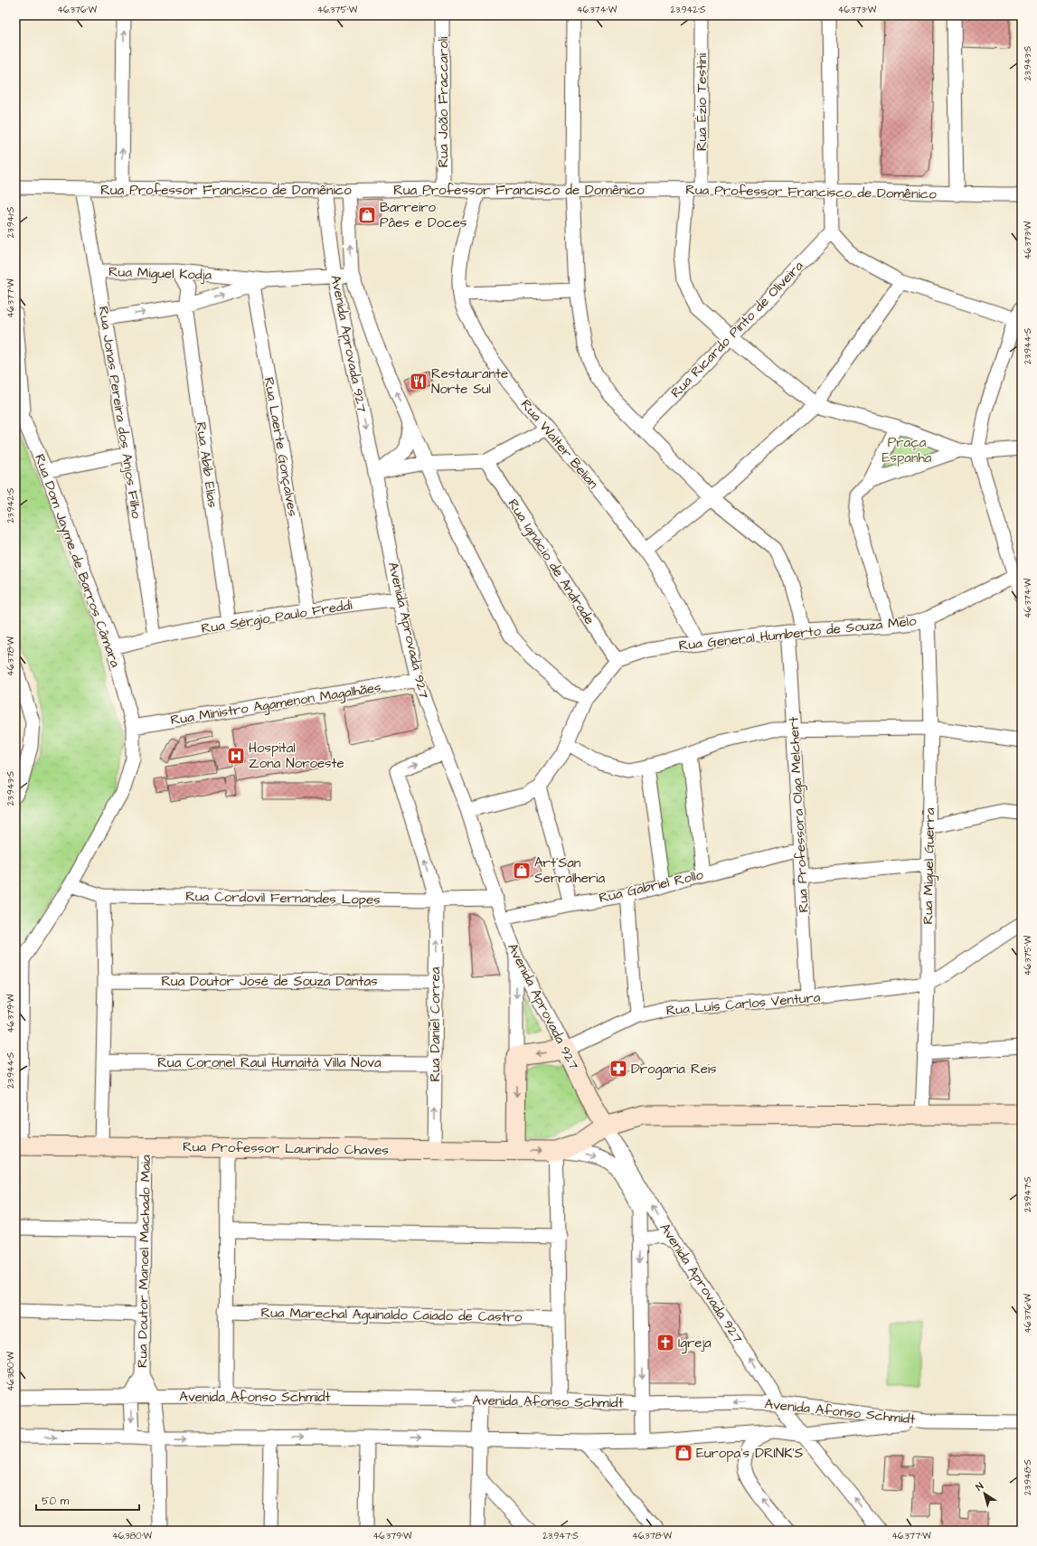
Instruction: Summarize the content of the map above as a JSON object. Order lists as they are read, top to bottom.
{
  "streets": {
    "street": [
      "Rua João Fraccaroli",
      "Rua Ézio Testini",
      "Rua Professor Francisco de Domênico",
      "Rua Miguel Kodja",
      "Rua Ricardo Pinto de Oliveira",
      "Avenida Aprovada 927",
      "Rua Jonas Pereira dos Anjos Filho",
      "Rua Walter Belian",
      "Rua Laerte Gonçalves",
      "Rua Abib Elias",
      "Rua Dom Jayme de Barros Câmara",
      "Rua Ignácio de Andrade",
      "Rua Sérgio Paulo Freddi",
      "Rua General Humberto de Souza Melo",
      "Rua Ministro Agamenon Magalhães",
      "Rua Professora Olga Melchert",
      "Rua Miguel Guerra",
      "Rua Gabriel Rollo",
      "Rua Cordovil Fernandes Lopes",
      "Rua Doutor José de Souza Dantas",
      "Rua Luís Carlos Ventura",
      "Rua Daniel Correa",
      "Rua Coronel Raul Humaitá Villa Nova",
      "Rua Professor Laurindo Chaves",
      "Rua Doutor Manoel Machado Maia",
      "Rua Marechal Aguinaldo Caiado de Castro",
      "Avenida Afonso Schmidt"
    ]
  },
  "crossings": [
    ["Rua João Fraccaroli", "Rua Professor Francisco de Domênico"],
    ["Rua Ézio Testini", "Rua Professor Francisco de Domênico"],
    ["Rua Professor Francisco de Domênico", "Avenida Aprovada 927"],
    ["Rua Professor Francisco de Domênico", "Rua Jonas Pereira dos Anjos Filho"],
    ["Rua Professor Francisco de Domênico", "Rua Walter Belian"],
    ["Rua Miguel Kodja", "Avenida Aprovada 927"],
    ["Rua Miguel Kodja", "Rua Jonas Pereira dos Anjos Filho"],
    ["Rua Miguel Kodja", "Rua Laerte Gonçalves"],
    ["Rua Miguel Kodja", "Rua Abib Elias"],
    ["Avenida Aprovada 927", "Rua Sérgio Paulo Freddi"],
    ["Avenida Aprovada 927", "Rua Ministro Agamenon Magalhães"],
    ["Avenida Aprovada 927", "Rua Gabriel Rollo"],
    ["Avenida Aprovada 927", "Rua Cordovil Fernandes Lopes"],
    ["Avenida Aprovada 927", "Rua Luís Carlos Ventura"],
    ["Avenida Aprovada 927", "Rua Daniel Correa"],
    ["Avenida Aprovada 927", "Rua Professor Laurindo Chaves"],
    ["Avenida Aprovada 927", "Avenida Afonso Schmidt"],
    ["Rua Jonas Pereira dos Anjos Filho", "Rua Sérgio Paulo Freddi"],
    ["Rua Walter Belian", "Rua General Humberto de Souza Melo"],
    ["Rua Laerte Gonçalves", "Rua Sérgio Paulo Freddi"],
    ["Rua Abib Elias", "Rua Sérgio Paulo Freddi"],
    ["Rua Dom Jayme de Barros Câmara", "Rua Sérgio Paulo Freddi"],
    ["Rua Dom Jayme de Barros Câmara", "Rua Ministro Agamenon Magalhães"],
    ["Rua Dom Jayme de Barros Câmara", "Rua Cordovil Fernandes Lopes"],
    ["Rua Ignácio de Andrade", "Rua General Humberto de Souza Melo"],
    ["Rua General Humberto de Souza Melo", "Rua Professora Olga Melchert"],
    ["Rua General Humberto de Souza Melo", "Rua Miguel Guerra"],
    ["Rua Professora Olga Melchert", "Rua Gabriel Rollo"],
    ["Rua Professora Olga Melchert", "Rua Luís Carlos Ventura"],
    ["Rua Miguel Guerra", "Rua Luís Carlos Ventura"],
    ["Rua Miguel Guerra", "Rua Professor Laurindo Chaves"],
    ["Rua Cordovil Fernandes Lopes", "Rua Daniel Correa"],
    ["Rua Doutor José de Souza Dantas", "Rua Daniel Correa"],
    ["Rua Daniel Correa", "Rua Coronel Raul Humaitá Villa Nova"],
    ["Rua Daniel Correa", "Rua Professor Laurindo Chaves"],
    ["Rua Professor Laurindo Chaves", "Rua Doutor Manoel Machado Maia"],
    ["Rua Doutor Manoel Machado Maia", "Avenida Afonso Schmidt"]
  ],
  "parks": ["Praça Espanha"],
  "places": {
    "shop": ["Barreiro Pâes e Doces", "Art´San Serralheria", "Europa's DRINK'S"],
    "restaurant": ["Restaurante Norte Sul"],
    "hospital": ["Hospital Zona Noroeste"],
    "pharmacy": ["Drogaria Reis"],
    "church": ["Igreja"]
  },
  "scale_bar": "50 m",
  "north": "top left",
  "coordinates": [
    "46.376°W",
    "46.375°W",
    "46.374°W",
    "23.942°S",
    "46.373°W",
    "23.943°S",
    "23.941°S",
    "46.377°W",
    "23.944°S",
    "46.378°W",
    "46.379°W",
    "23.947°S",
    "46.380°W",
    "23.948°S"
  ]
}
